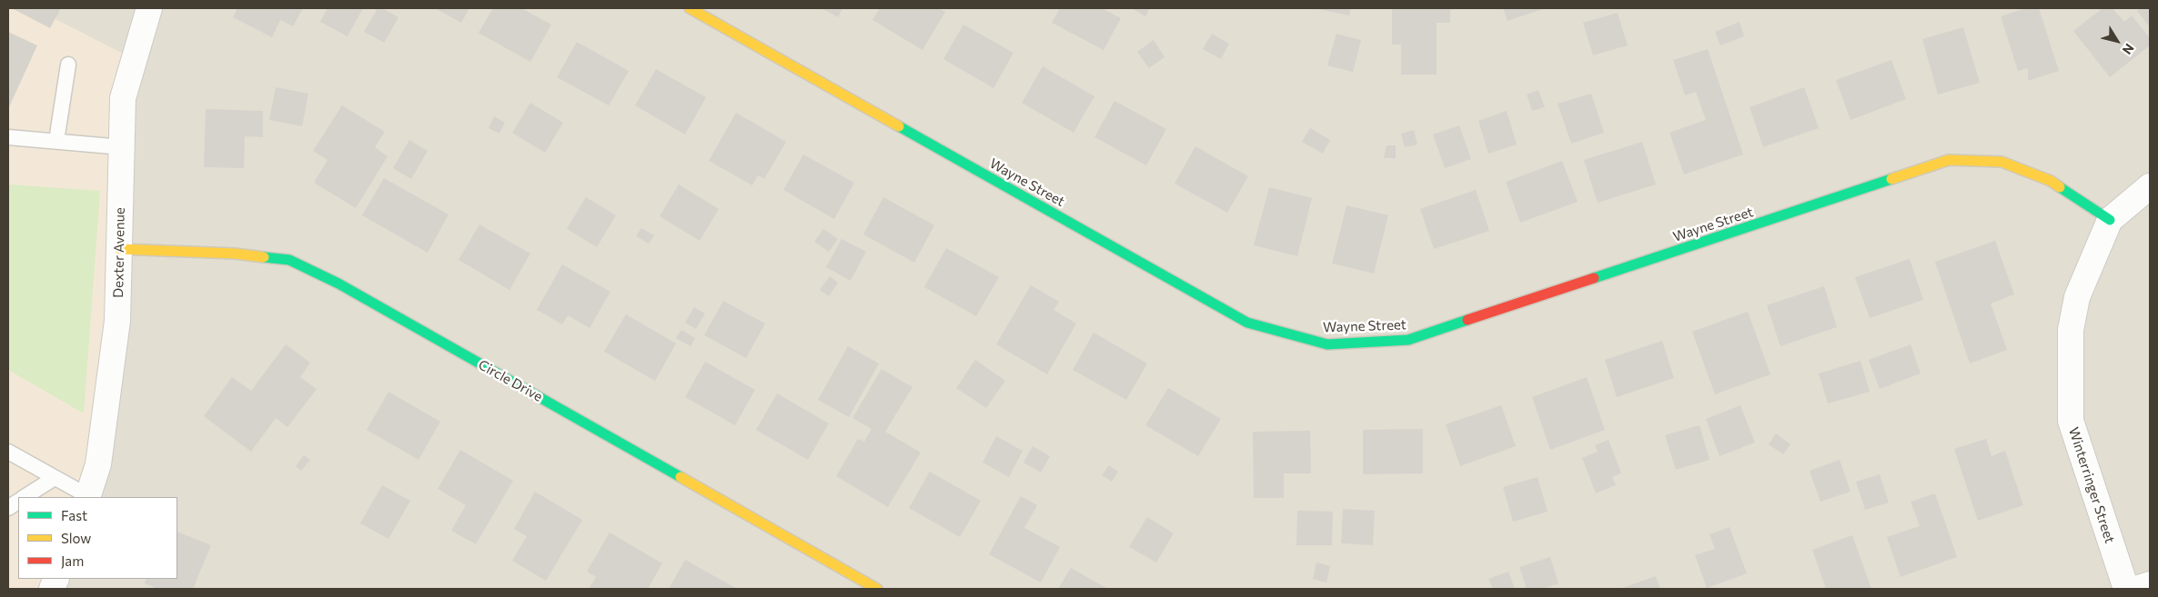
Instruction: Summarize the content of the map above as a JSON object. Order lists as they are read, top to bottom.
{
  "streets": {
    "street": [
      "Wayne Street",
      "Dexter Avenue",
      "Circle Drive",
      "Winterringer Street"
    ]
  },
  "crossings": [
    ["Wayne Street", "Winterringer Street"],
    ["Dexter Avenue", "Circle Drive"]
  ],
  "legend": ["Fast", "Slow", "Jam"],
  "north": "bottom right"
}
